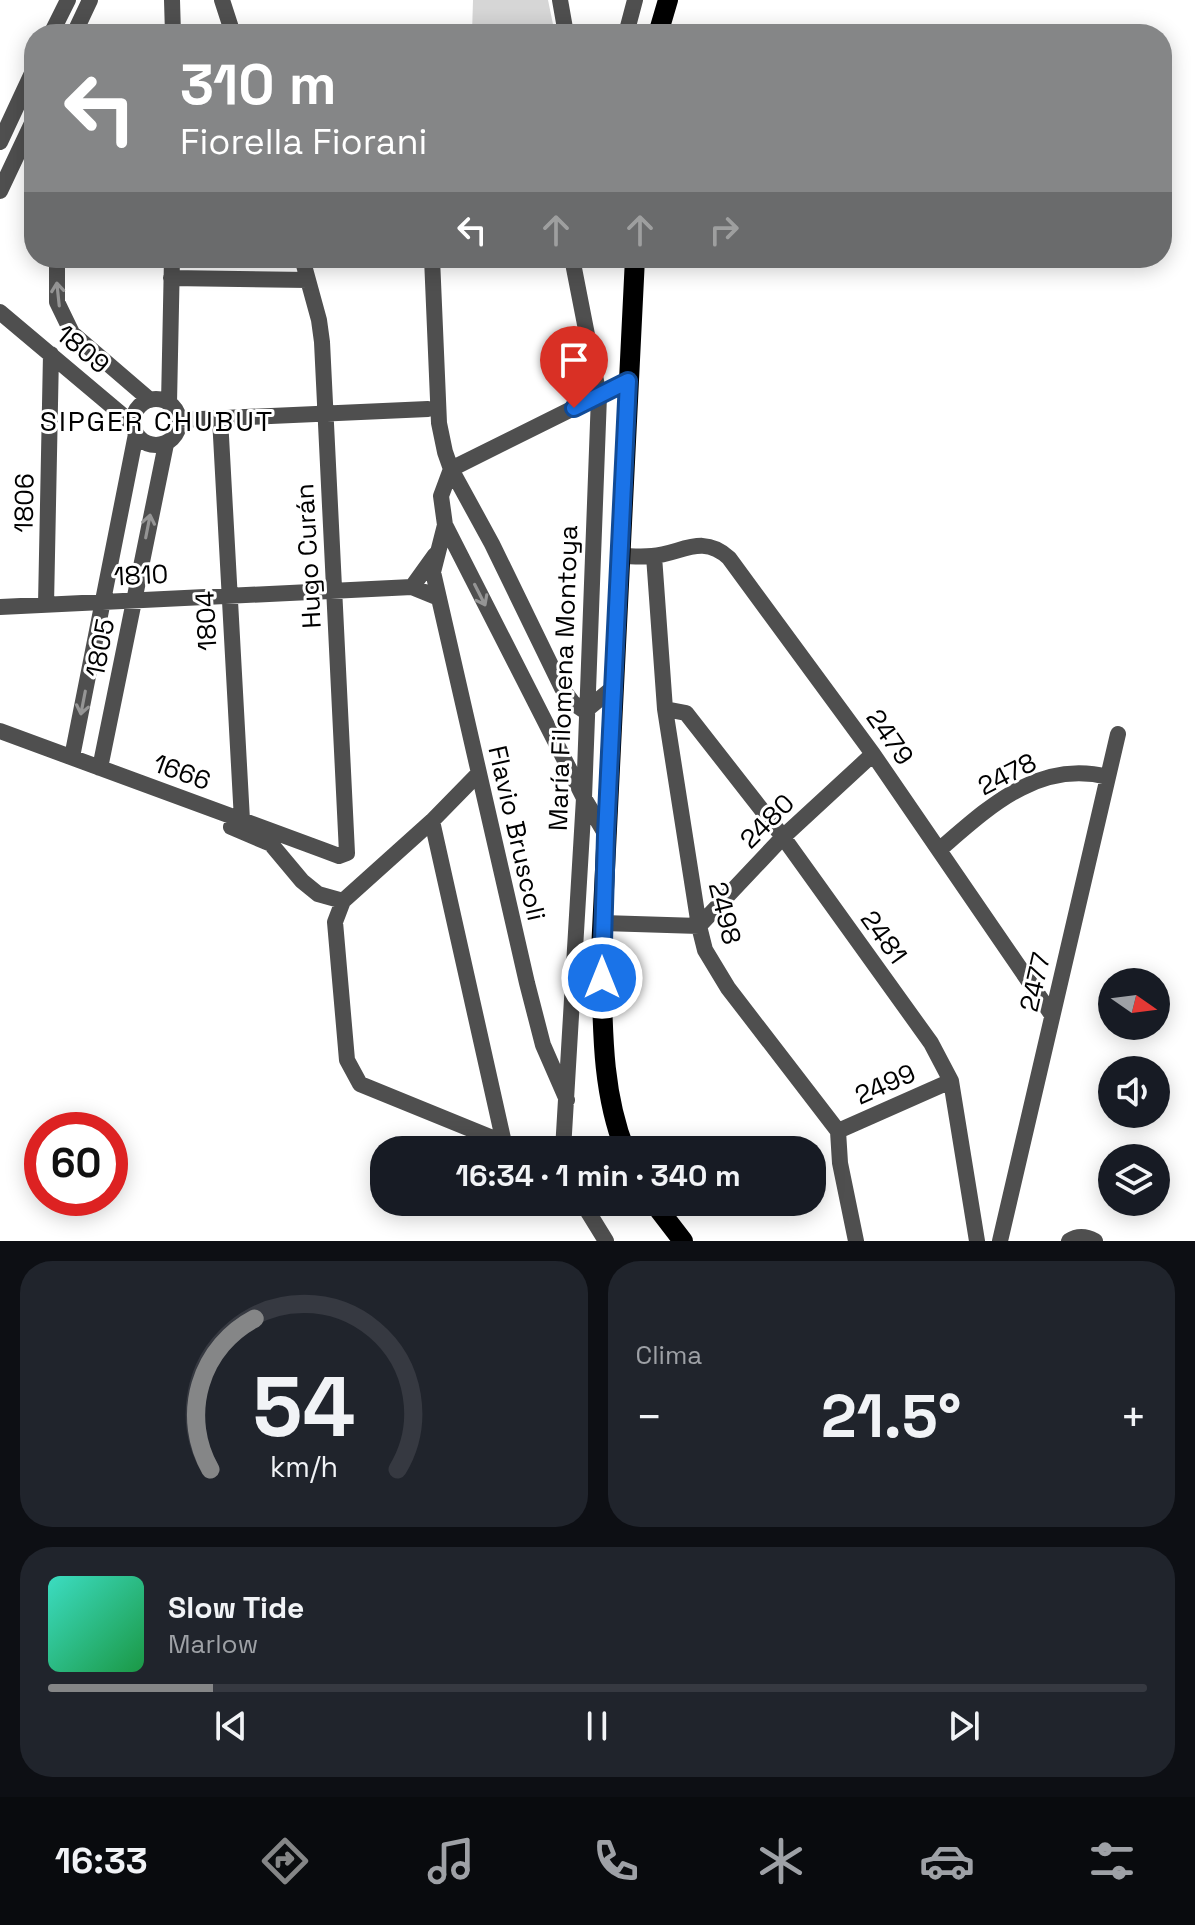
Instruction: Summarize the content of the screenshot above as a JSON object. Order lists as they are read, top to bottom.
{
  "streets": {
    "street": [
      "1809",
      "1806",
      "Hugo Curán",
      "1810",
      "1804",
      "1805",
      "María Filomena Montoya",
      "2479",
      "1666",
      "2478",
      "2480",
      "Flavio Bruscoli",
      "2498",
      "2481",
      "2477",
      "2499"
    ]
  },
  "crossings": [
    ["1809", "1806"],
    ["1809", "1805"],
    ["1806", "1810"],
    ["Hugo Curán", "1810"],
    ["Hugo Curán", "1666"],
    ["1810", "1804"],
    ["1810", "1805"],
    ["1804", "1666"],
    ["1805", "1666"],
    ["María Filomena Montoya", "Flavio Bruscoli"],
    ["2479", "2478"],
    ["2479", "2480"],
    ["2479", "2498"],
    ["2479", "2477"],
    ["2478", "2477"],
    ["2480", "2498"],
    ["2480", "2481"],
    ["2498", "2481"],
    ["2498", "2499"],
    ["2481", "2499"]
  ],
  "districts": ["SIPGER CHUBUT"],
  "north": "right",
  "page": {
    "turn": ["310 m", "Fiorella Fiorani"],
    "limit": "60",
    "trip": "16:34 · 1 min · 340 m",
    "tile": "Clima",
    "heat": ["−", "21.5°", "+"],
    "song": ["Slow Tide", "Marlow"],
    "tabs": "16:33",
    "gauge": ["54", "km/h"]
  }
}
